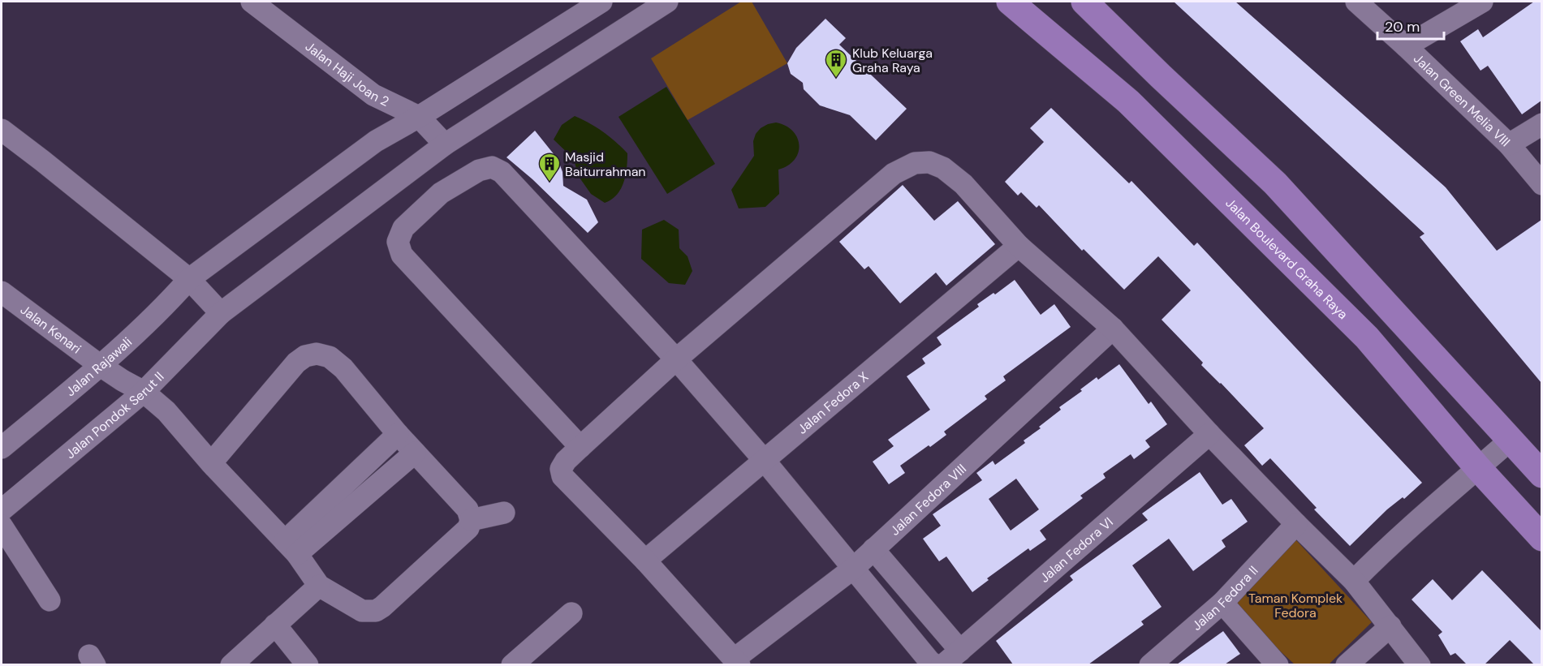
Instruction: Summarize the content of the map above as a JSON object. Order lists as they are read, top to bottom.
{
  "streets": {
    "main road": ["Jalan Boulevard Graha Raya"],
    "street": [
      "Jalan Haji Joan 2",
      "Jalan Green Melia VIII",
      "Jalan Kenari",
      "Jalan Rajawali",
      "Jalan Fedora X",
      "Jalan Pondok Serut II",
      "Jalan Fedora VIII",
      "Jalan Fedora VI",
      "Jalan Fedora II"
    ]
  },
  "crossings": [
    ["Jalan Haji Joan 2", "Jalan Rajawali"],
    ["Jalan Haji Joan 2", "Jalan Pondok Serut II"],
    ["Jalan Kenari", "Jalan Rajawali"],
    ["Jalan Kenari", "Jalan Pondok Serut II"]
  ],
  "parks": ["Taman Komplek Fedora"],
  "places": {
    "building": ["Klub Keluarga Graha Raya", "Masjid Baiturrahman"]
  },
  "scale_bar": "20 m"
}
